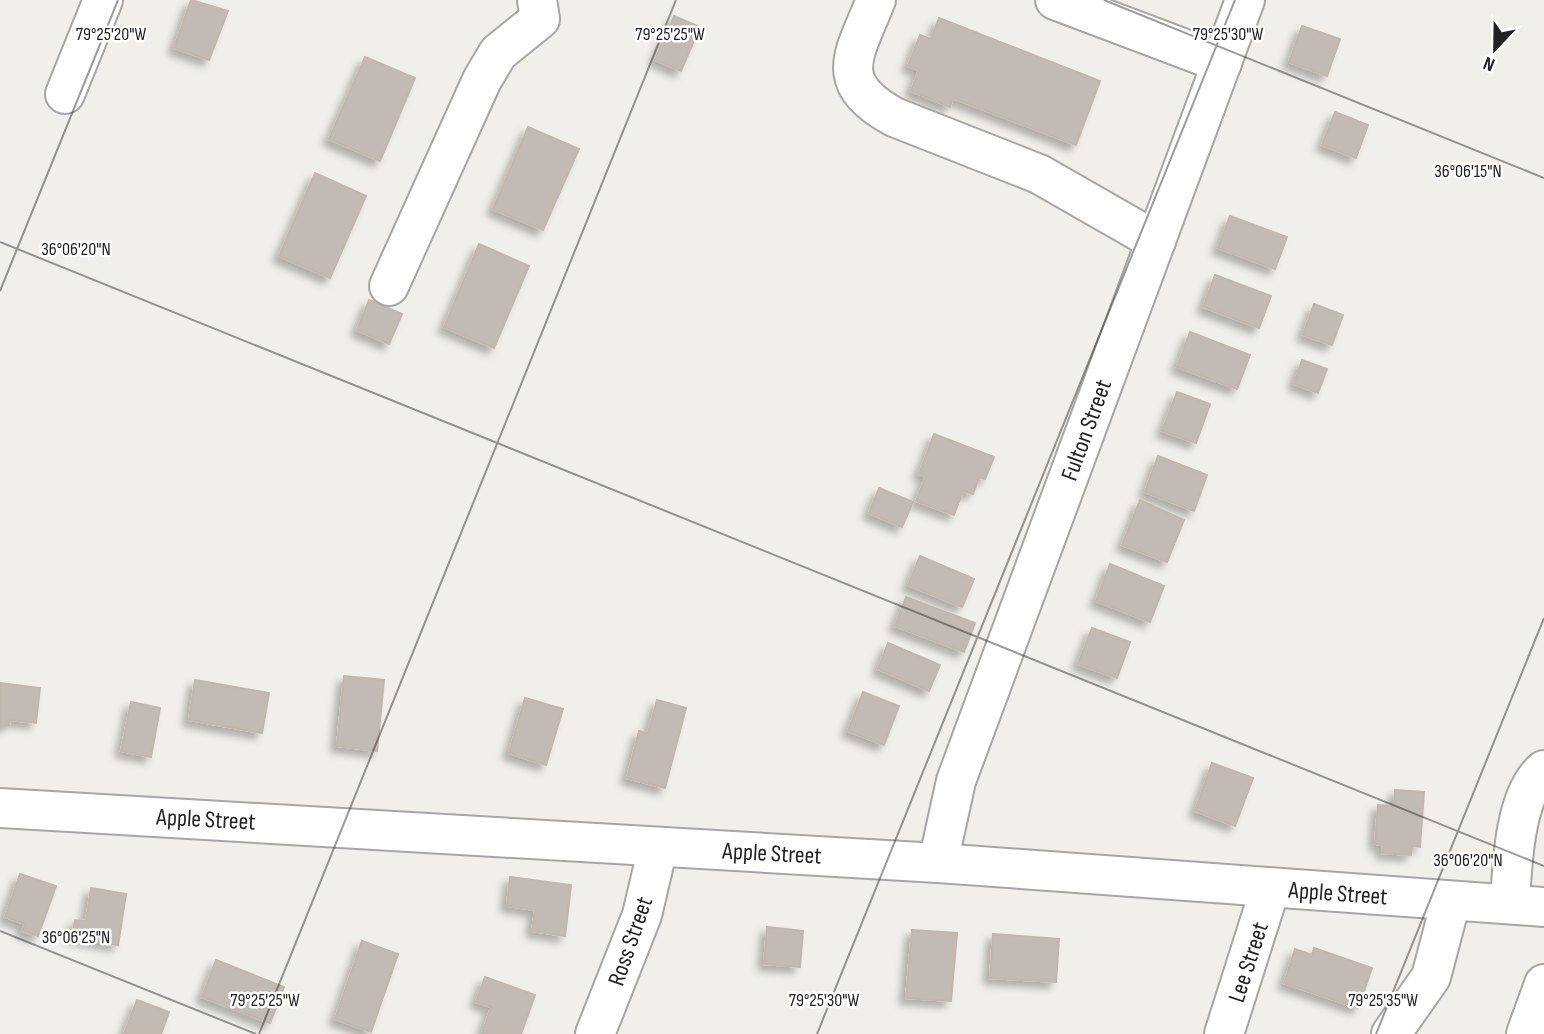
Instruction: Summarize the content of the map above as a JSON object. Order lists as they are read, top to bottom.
{
  "streets": {
    "street": [
      "Fulton Street",
      "Apple Street",
      "Ross Street",
      "Lee Street"
    ]
  },
  "crossings": [
    ["Fulton Street", "Apple Street"],
    ["Apple Street", "Ross Street"],
    ["Apple Street", "Lee Street"]
  ],
  "north": "bottom",
  "coordinates": [
    "79°25'30\"W",
    "79°25'20\"W",
    "79°25'25\"W",
    "36°06'15\"N",
    "36°06'20\"N",
    "36°06'25\"N",
    "79°25'35\"W"
  ]
}
